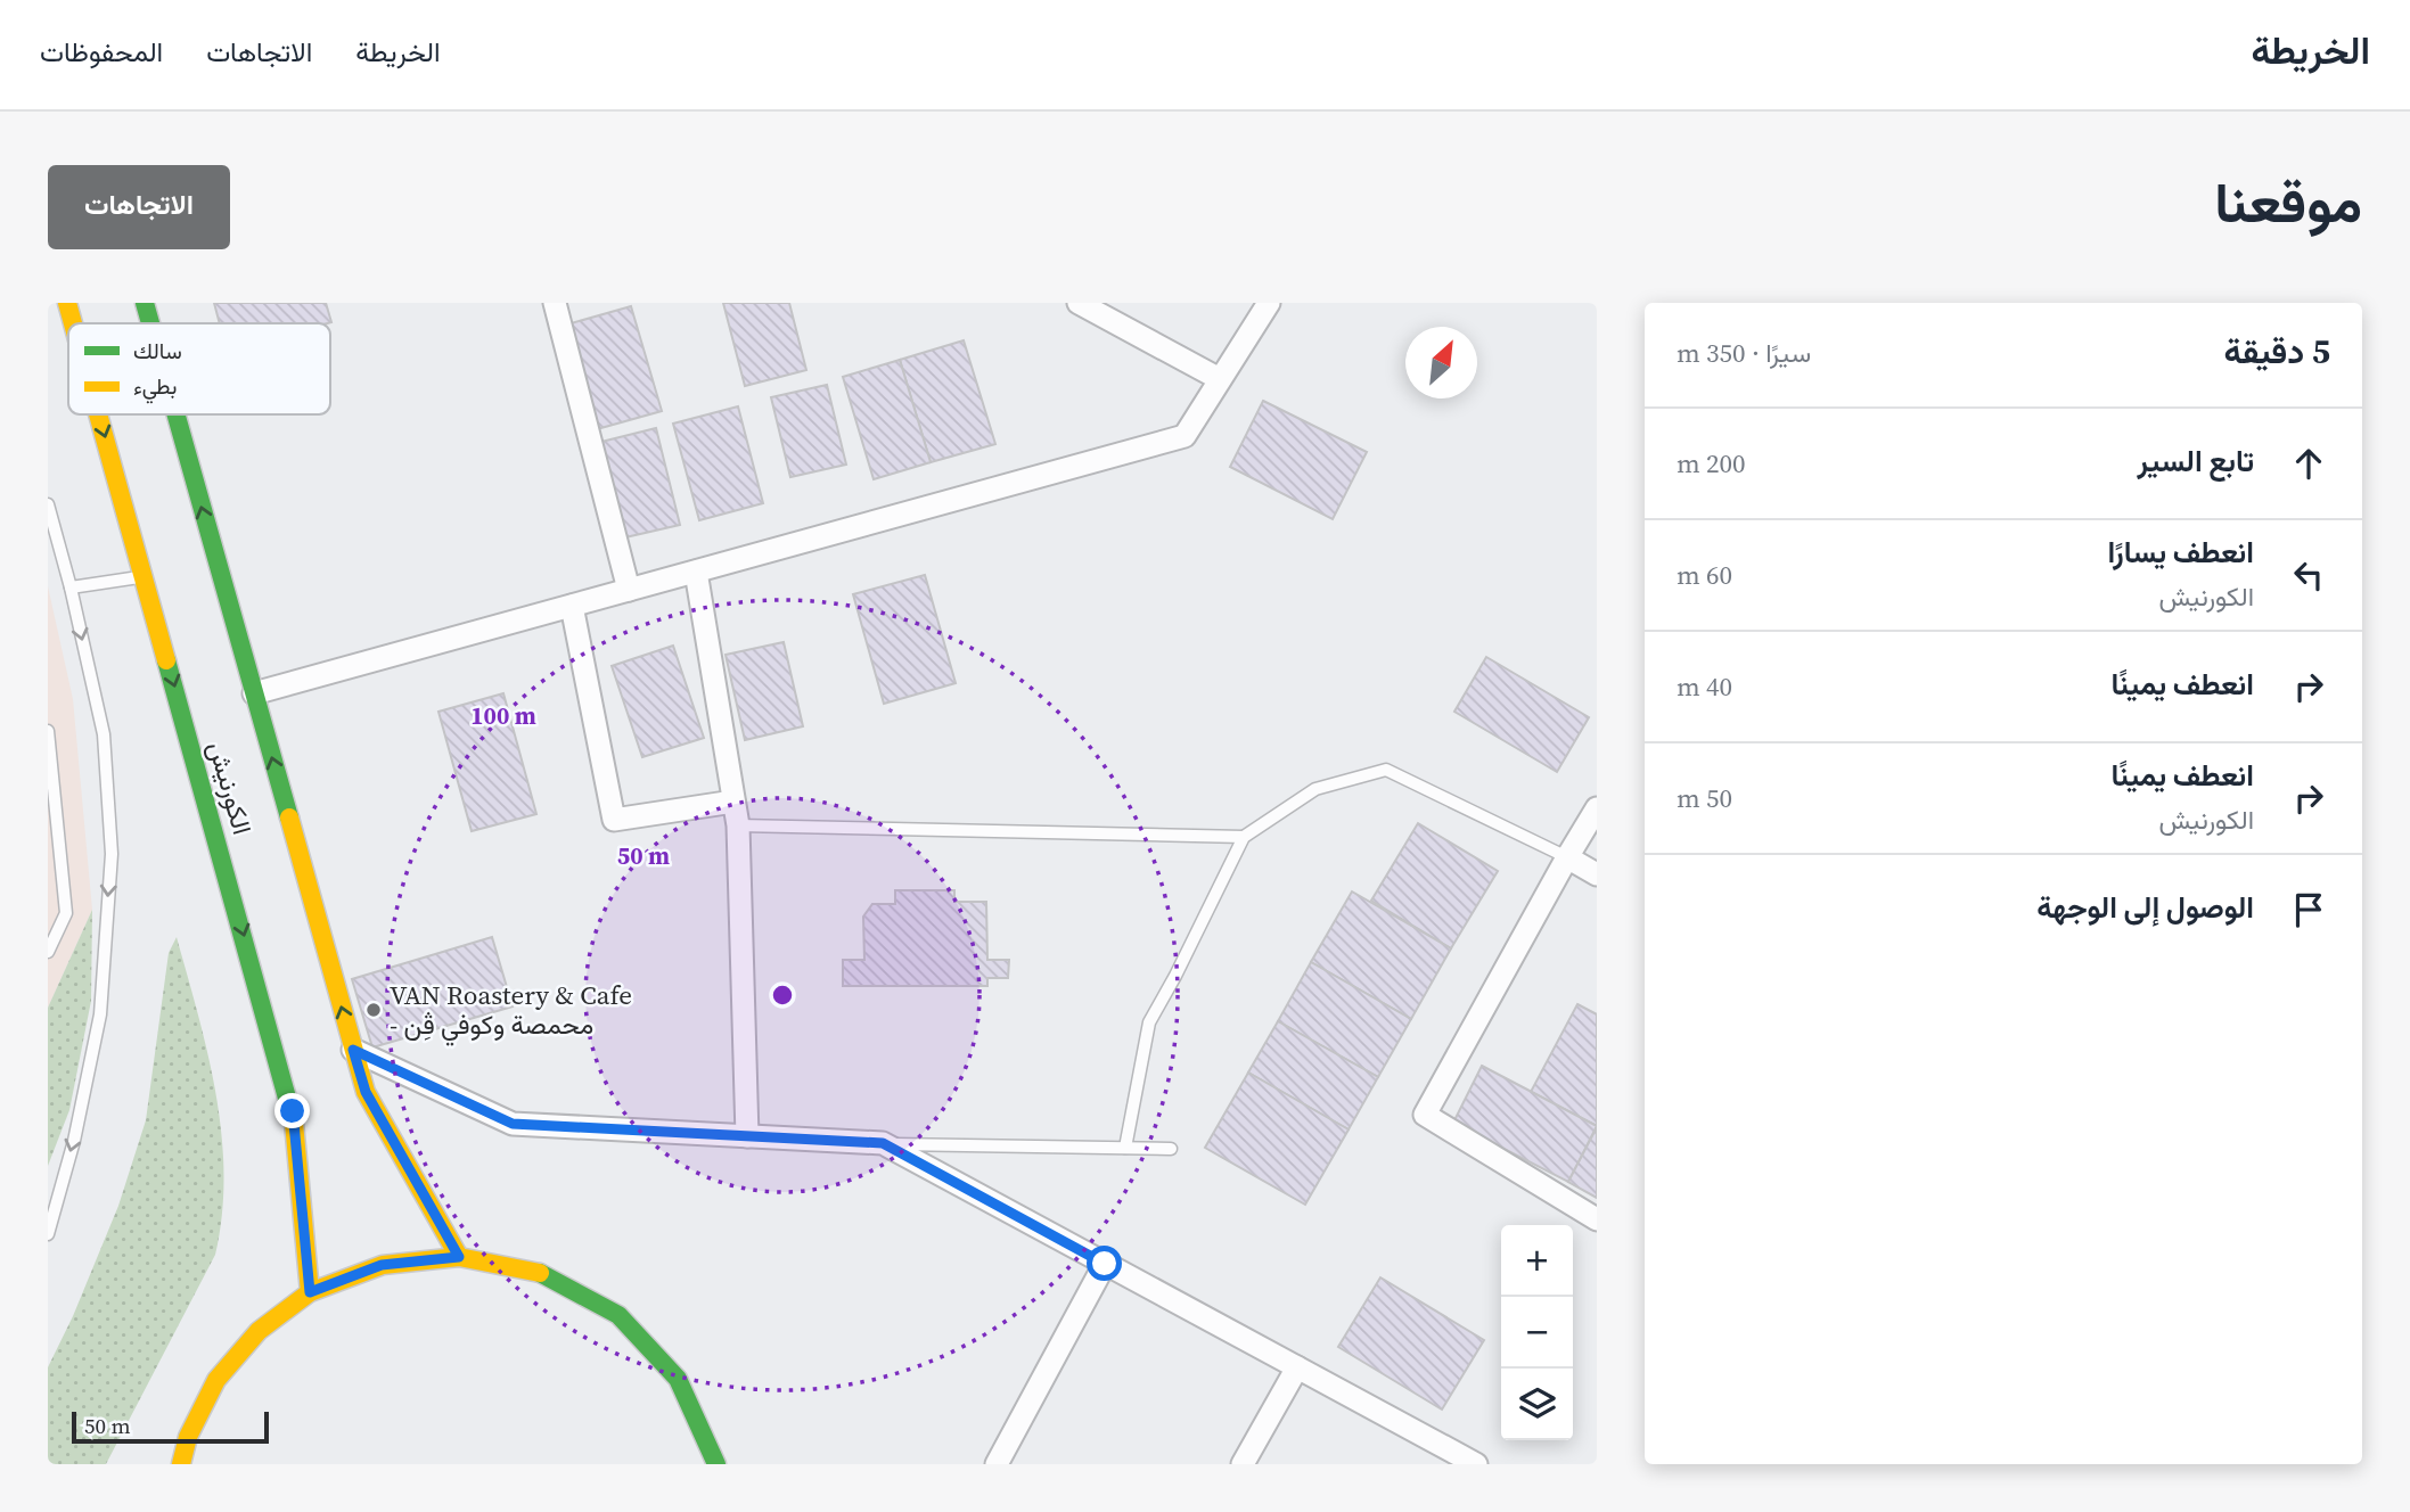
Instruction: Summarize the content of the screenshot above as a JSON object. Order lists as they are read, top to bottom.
{
  "streets": {
    "main road": ["الكورنيش"]
  },
  "places": ["VAN Roastery & Cafe - محمصة وكوفي ڤِن"],
  "legend": ["سالك", "بطيء"],
  "scale_bar": "50 m",
  "north": "top right",
  "page": {
    "header": "الخريطة",
    "nav": ["الخريطة", "الاتجاهات", "المحفوظات"],
    "title": "موقعنا",
    "buttons": "الاتجاهات",
    "heading": ["5 دقيقة", "سيرًا · 350 m"],
    "list": [
      ["تابع السير", "200 m"],
      ["انعطف يسارًا", "الكورنيش", "60 m"],
      ["انعطف يمينًا", "40 m"],
      ["انعطف يمينًا", "الكورنيش", "50 m"],
      "الوصول إلى الوجهة"
    ],
    "map_buttons": ["+", "−"],
    "scale": "50 m"
  },
  "rings": ["100 m", "50 m"]
}
